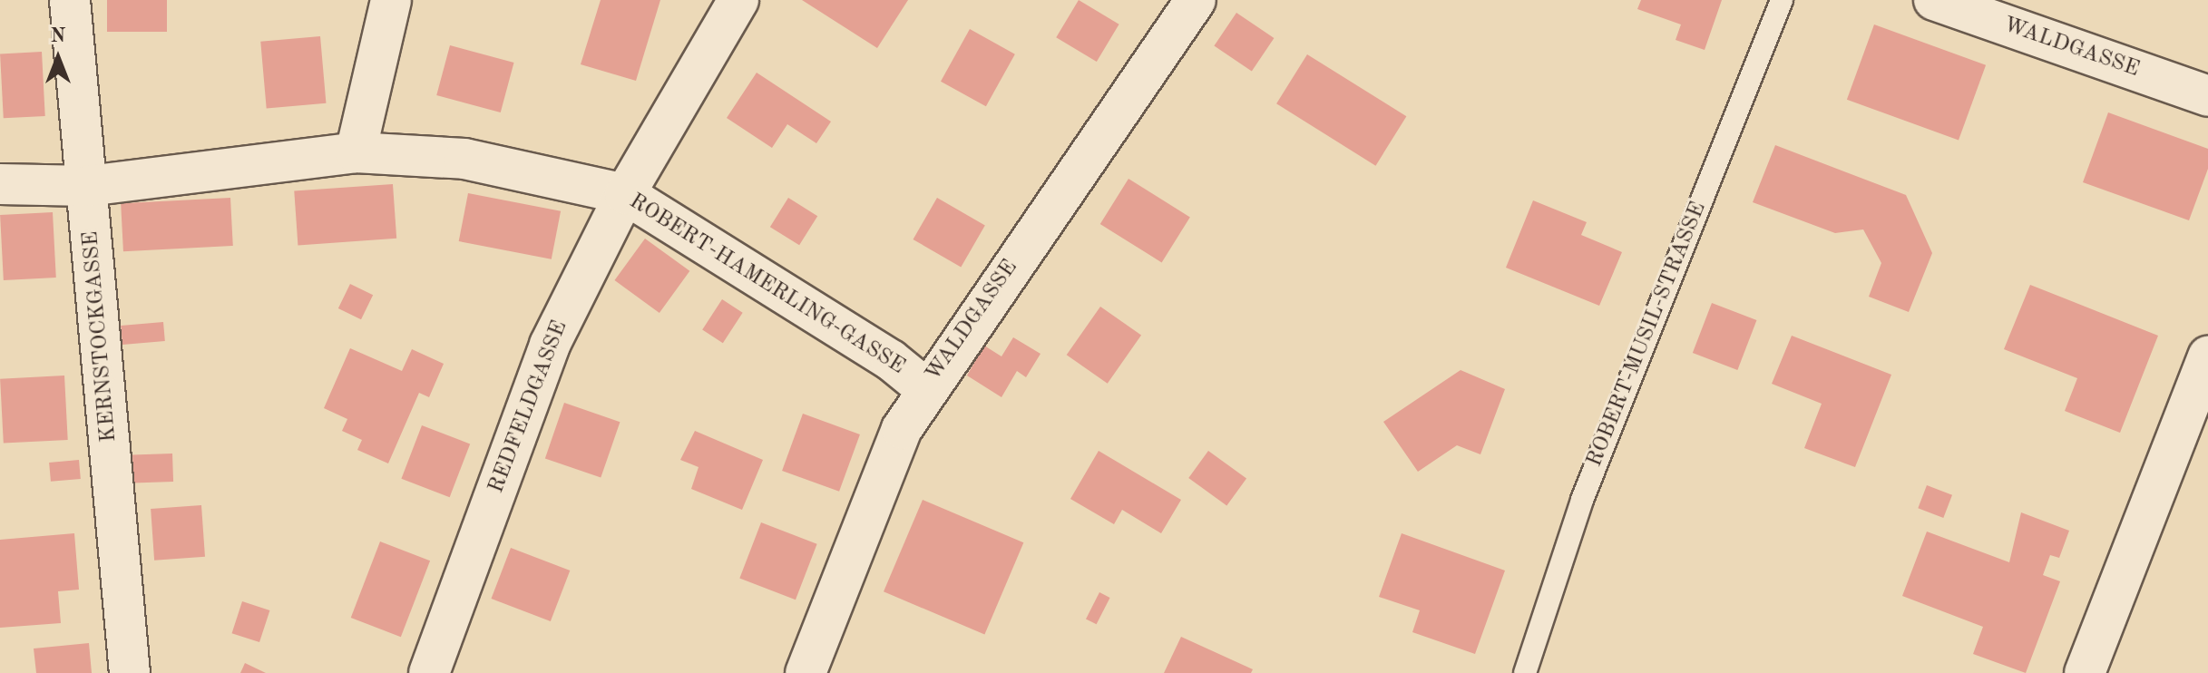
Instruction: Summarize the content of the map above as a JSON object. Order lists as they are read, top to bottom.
{
  "streets": {
    "street": [
      "WALDGASSE",
      "ROBERT-HAMERLING-GASSE",
      "KERNSTOCKGASSE",
      "REDFELDGASSE"
    ],
    "lane": ["ROBERT-MUSIL-STRASSE"]
  },
  "crossings": [
    ["WALDGASSE", "ROBERT-HAMERLING-GASSE"],
    ["ROBERT-HAMERLING-GASSE", "KERNSTOCKGASSE"],
    ["ROBERT-HAMERLING-GASSE", "REDFELDGASSE"]
  ],
  "north": "top"
}
